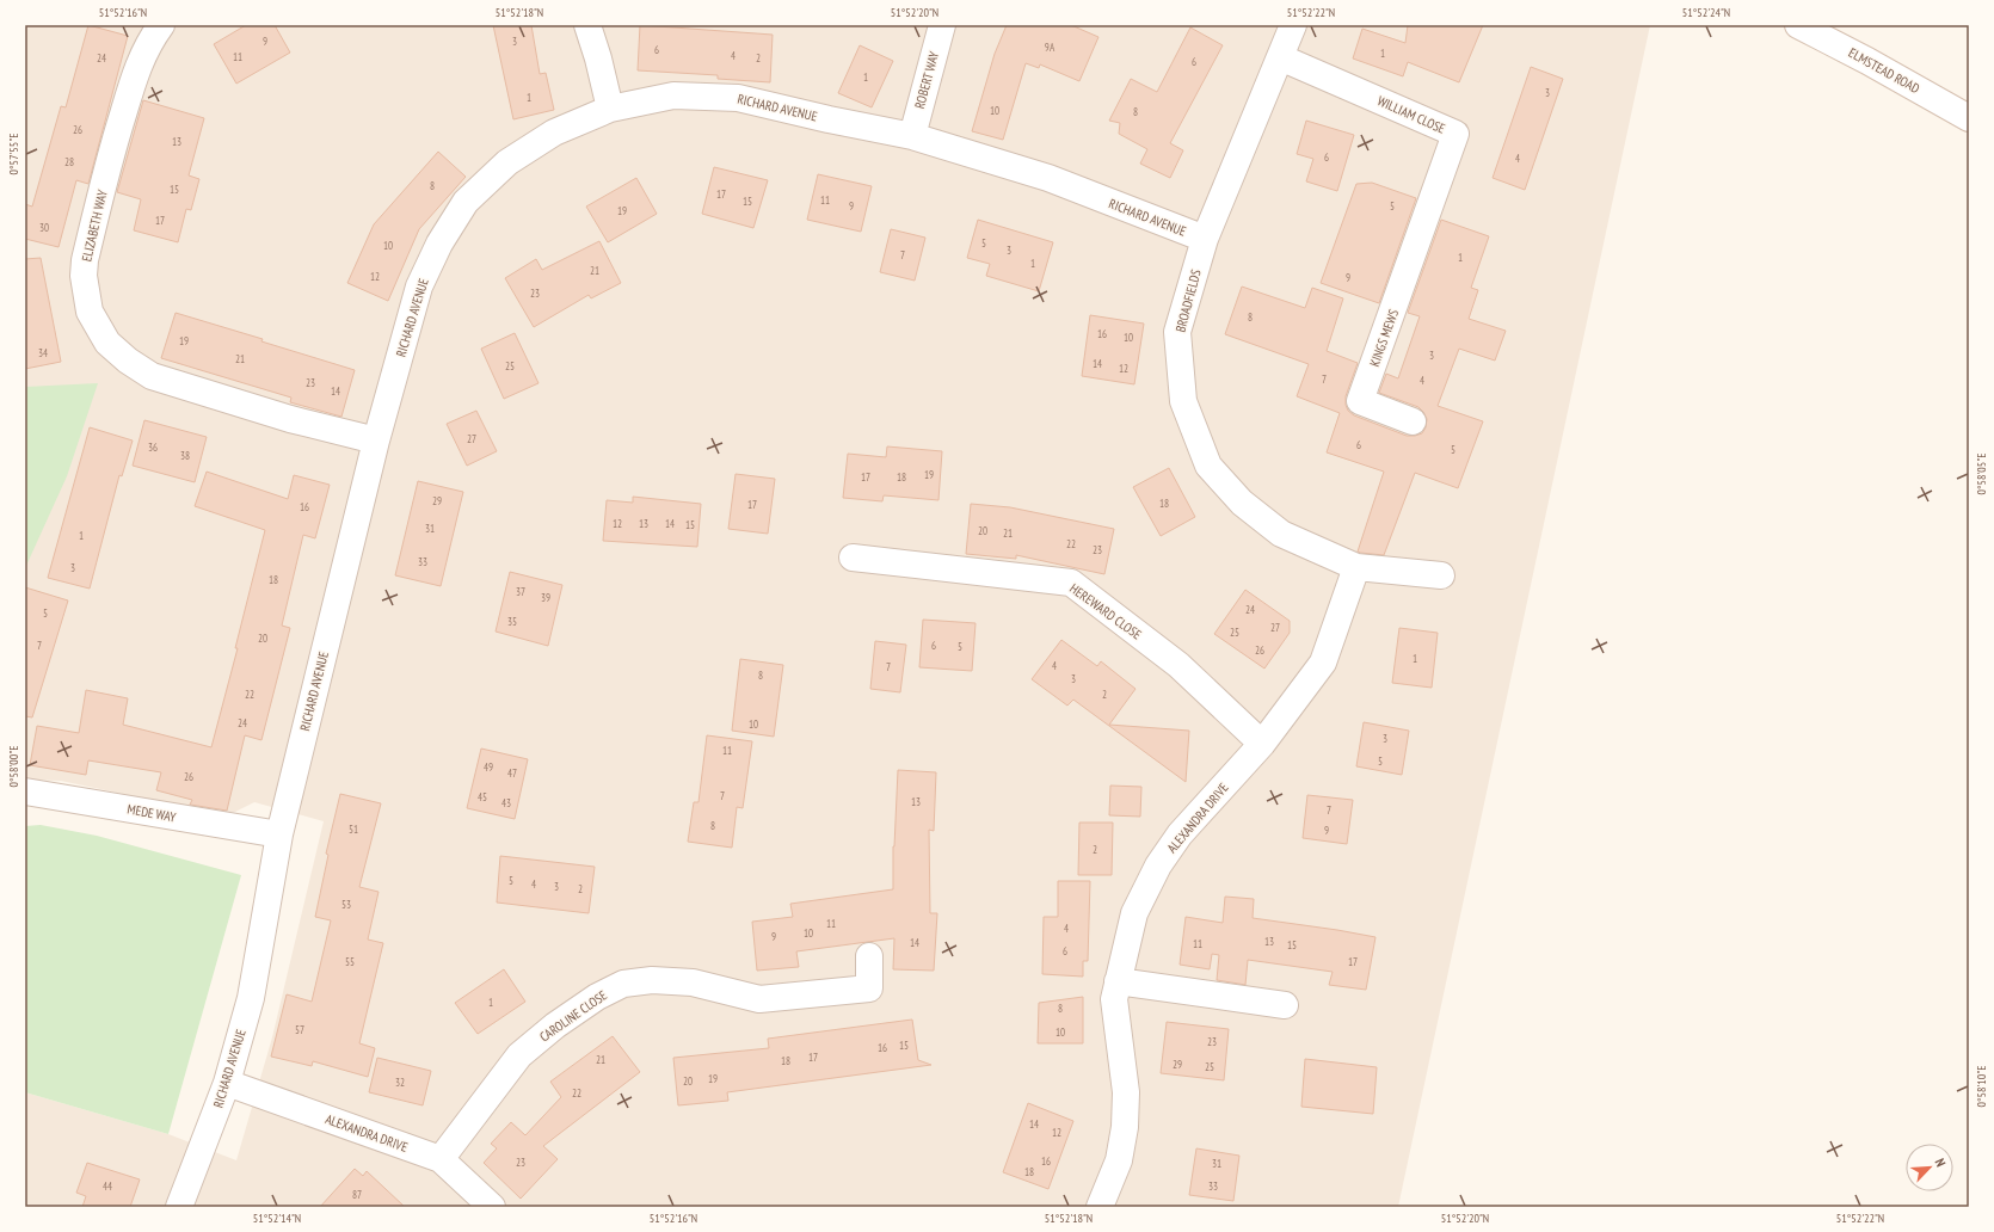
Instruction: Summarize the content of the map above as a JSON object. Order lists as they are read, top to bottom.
{
  "streets": {
    "street": [
      "ELMSTEAD ROAD",
      "ROBERT WAY",
      "RICHARD AVENUE",
      "WILLIAM CLOSE",
      "ELIZABETH WAY",
      "BROADFIELDS",
      "KINGS MEWS",
      "HEREWARD CLOSE",
      "MEDE WAY",
      "ALEXANDRA DRIVE",
      "CAROLINE CLOSE"
    ]
  },
  "crossings": [
    ["ROBERT WAY", "RICHARD AVENUE"],
    ["RICHARD AVENUE", "ELIZABETH WAY"],
    ["RICHARD AVENUE", "BROADFIELDS"],
    ["RICHARD AVENUE", "MEDE WAY"],
    ["RICHARD AVENUE", "ALEXANDRA DRIVE"],
    ["WILLIAM CLOSE", "BROADFIELDS"],
    ["WILLIAM CLOSE", "KINGS MEWS"],
    ["BROADFIELDS", "ALEXANDRA DRIVE"],
    ["HEREWARD CLOSE", "ALEXANDRA DRIVE"],
    ["ALEXANDRA DRIVE", "CAROLINE CLOSE"]
  ],
  "house_numbers": [
    "9",
    "3",
    "9A",
    "6",
    "1",
    "4",
    "11",
    "24",
    "2",
    "6",
    "1",
    "3",
    "1",
    "10",
    "8",
    "26",
    "13",
    "6",
    "4",
    "28",
    "8",
    "15",
    "17",
    "11",
    "15",
    "9",
    "5",
    "19",
    "17",
    "30",
    "5",
    "10",
    "3",
    "7",
    "1",
    "1",
    "21",
    "12",
    "9",
    "23",
    "8",
    "16",
    "10",
    "19",
    "34",
    "3",
    "21",
    "14",
    "25",
    "12",
    "7",
    "4",
    "23",
    "14",
    "27",
    "6",
    "36",
    "5",
    "38",
    "19",
    "17",
    "18",
    "29",
    "18",
    "17",
    "16",
    "12",
    "13",
    "14",
    "15",
    "31",
    "20",
    "21",
    "1",
    "22",
    "23",
    "33",
    "3",
    "18",
    "37",
    "39",
    "24",
    "5",
    "35",
    "27",
    "25",
    "20",
    "7",
    "6",
    "5",
    "26",
    "1",
    "4",
    "7",
    "8",
    "3",
    "22",
    "2",
    "24",
    "10",
    "3",
    "11",
    "5",
    "49",
    "47",
    "26",
    "7",
    "45",
    "13",
    "43",
    "7",
    "8",
    "51",
    "9",
    "2",
    "5",
    "4",
    "3",
    "2",
    "53",
    "11",
    "4",
    "10",
    "9",
    "13",
    "14",
    "11",
    "15",
    "6",
    "55",
    "17",
    "1",
    "8",
    "57",
    "10",
    "23",
    "15",
    "16",
    "17",
    "21",
    "18",
    "29",
    "25",
    "19",
    "20",
    "32",
    "22",
    "14",
    "12",
    "16",
    "23",
    "31",
    "18",
    "44",
    "33",
    "87"
  ],
  "north": "top right",
  "coordinates": [
    "51°52'16\"N",
    "51°52'18\"N",
    "51°52'20\"N",
    "51°52'22\"N",
    "51°52'24\"N",
    "0°57'55\"E",
    "0°58'05\"E",
    "0°58'00\"E",
    "0°58'10\"E",
    "51°52'14\"N"
  ]
}
